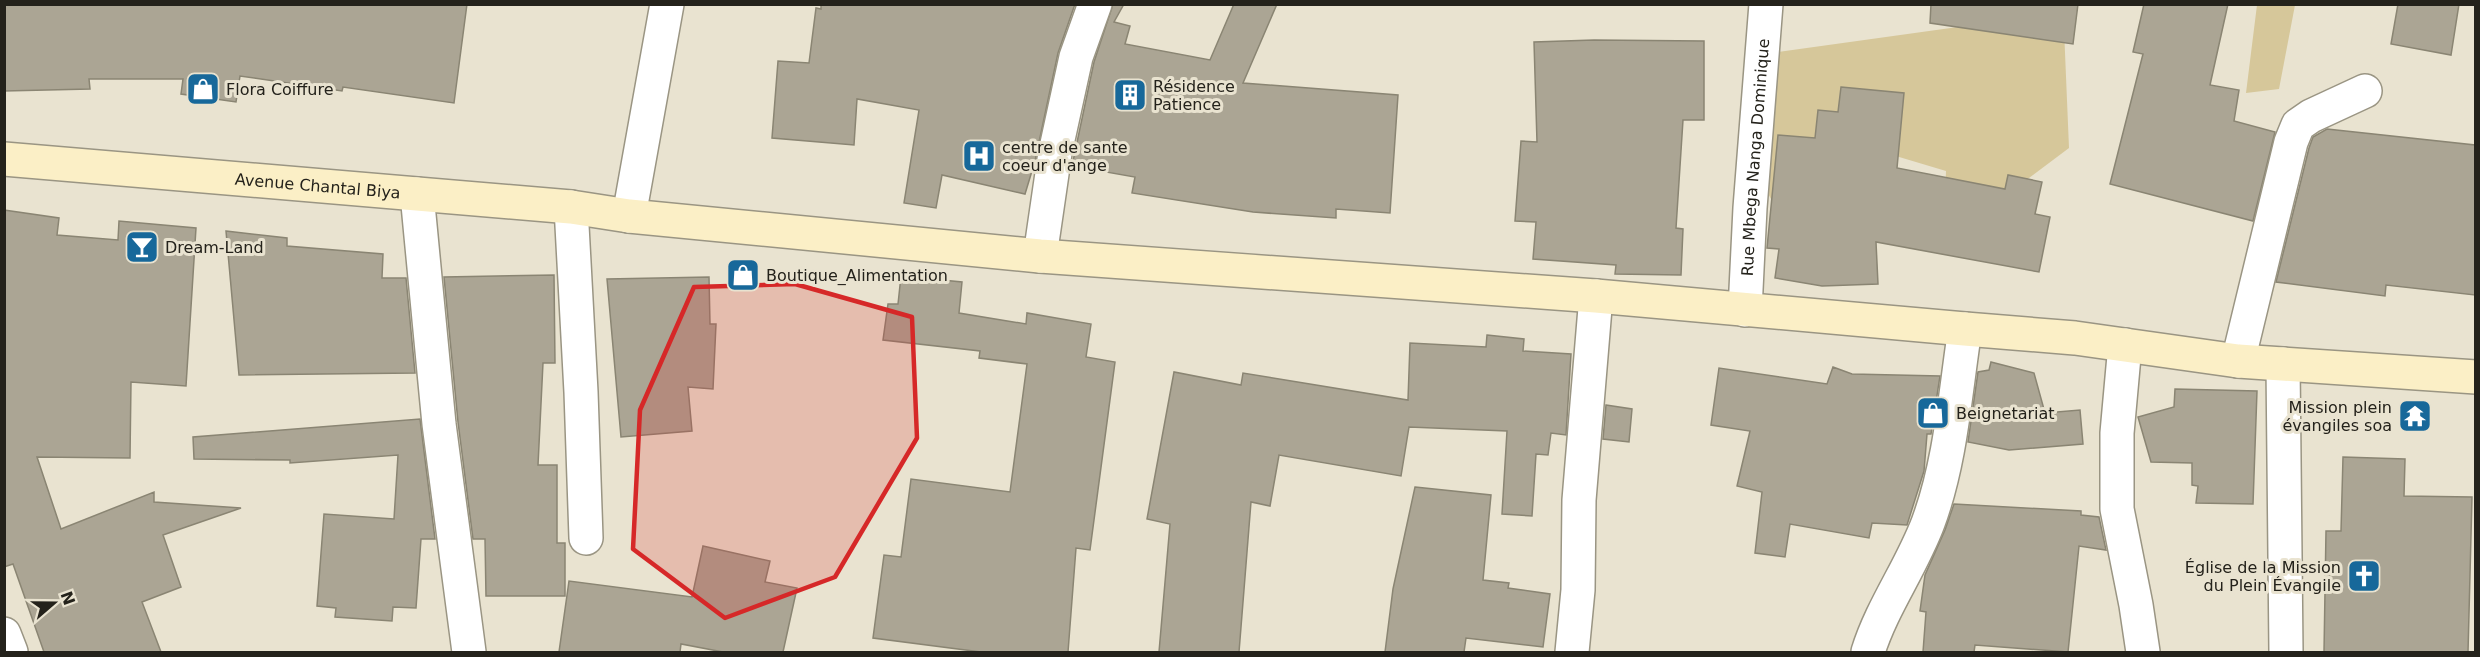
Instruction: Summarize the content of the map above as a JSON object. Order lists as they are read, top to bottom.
{
  "streets": {
    "main road": ["Avenue Chantal Biya"],
    "street": ["Rue Mbega Nanga Dominique"]
  },
  "crossings": [
    ["Rue Mbega Nanga Dominique", "Avenue Chantal Biya"]
  ],
  "places": {
    "shop": ["Flora Coiffure", "Boutique_Alimentation", "Beignetariat"],
    "building": ["Résidence Patience"],
    "hospital": ["centre de sante coeur d'ange"],
    "bar": ["Dream-Land"],
    "temple": ["Mission plein évangiles soa"],
    "church": ["Église de la Mission du Plein Évangile"]
  },
  "north": "right"
}
